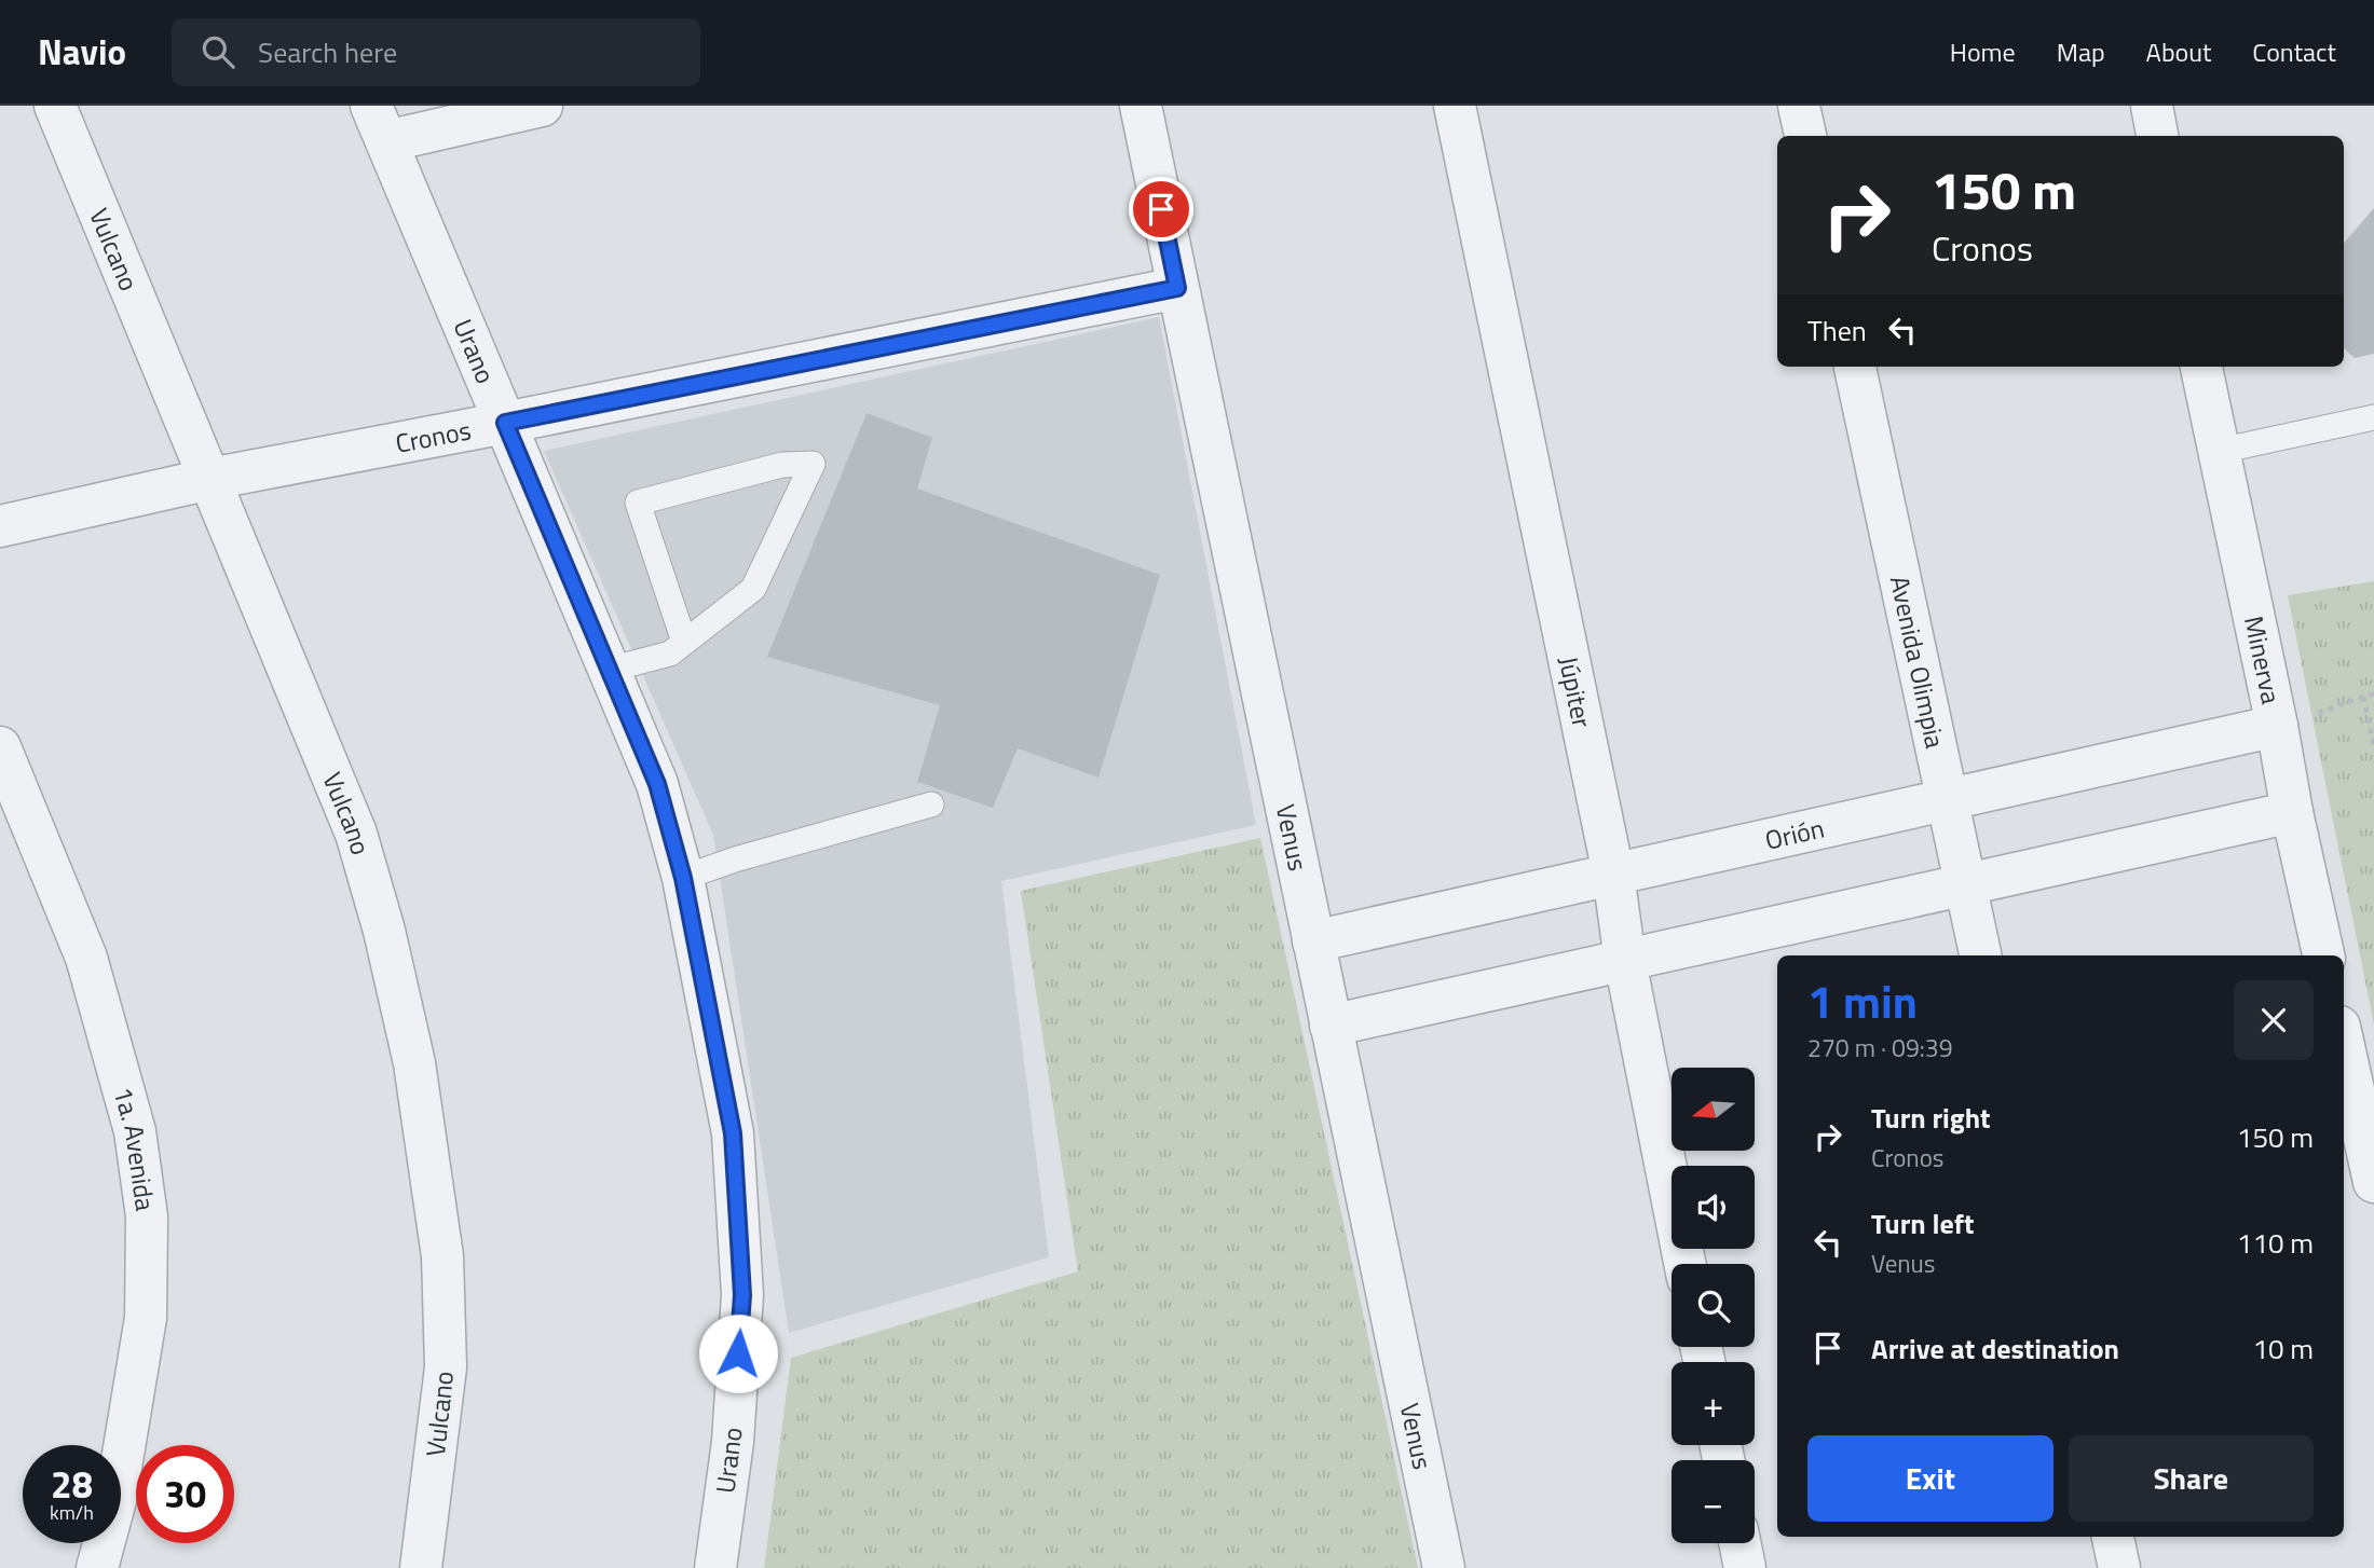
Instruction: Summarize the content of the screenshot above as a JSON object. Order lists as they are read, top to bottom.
{
  "streets": {
    "street": [
      "Vulcano",
      "Urano",
      "Cronos",
      "Avenida Olimpia",
      "Minerva",
      "Júpiter",
      "Orión",
      "Venus",
      "1a. Avenida"
    ]
  },
  "crossings": [
    ["Vulcano", "Cronos"],
    ["Urano", "Cronos"],
    ["Cronos", "Venus"],
    ["Avenida Olimpia", "Orión"],
    ["Minerva", "Orión"],
    ["Júpiter", "Orión"],
    ["Orión", "Venus"]
  ],
  "north": "left",
  "page": {
    "header": "Navio",
    "search": "Search here",
    "nav": [
      "Home",
      "Map",
      "About",
      "Contact"
    ],
    "turn": ["150 m", "Cronos"],
    "then": "Then",
    "heading": ["1 min", "270 m · 09:39"],
    "map_buttons": ["+", "−"],
    "list": [
      {
        "name": "Turn right",
        "note": "Cronos",
        "value": "150 m"
      },
      {
        "name": "Turn left",
        "note": "Venus",
        "value": "110 m"
      },
      {
        "name": "Arrive at destination",
        "value": "10 m"
      }
    ],
    "buttons": ["Exit", "Share"],
    "speed": "28 km/h",
    "limit": "30"
  }
}
